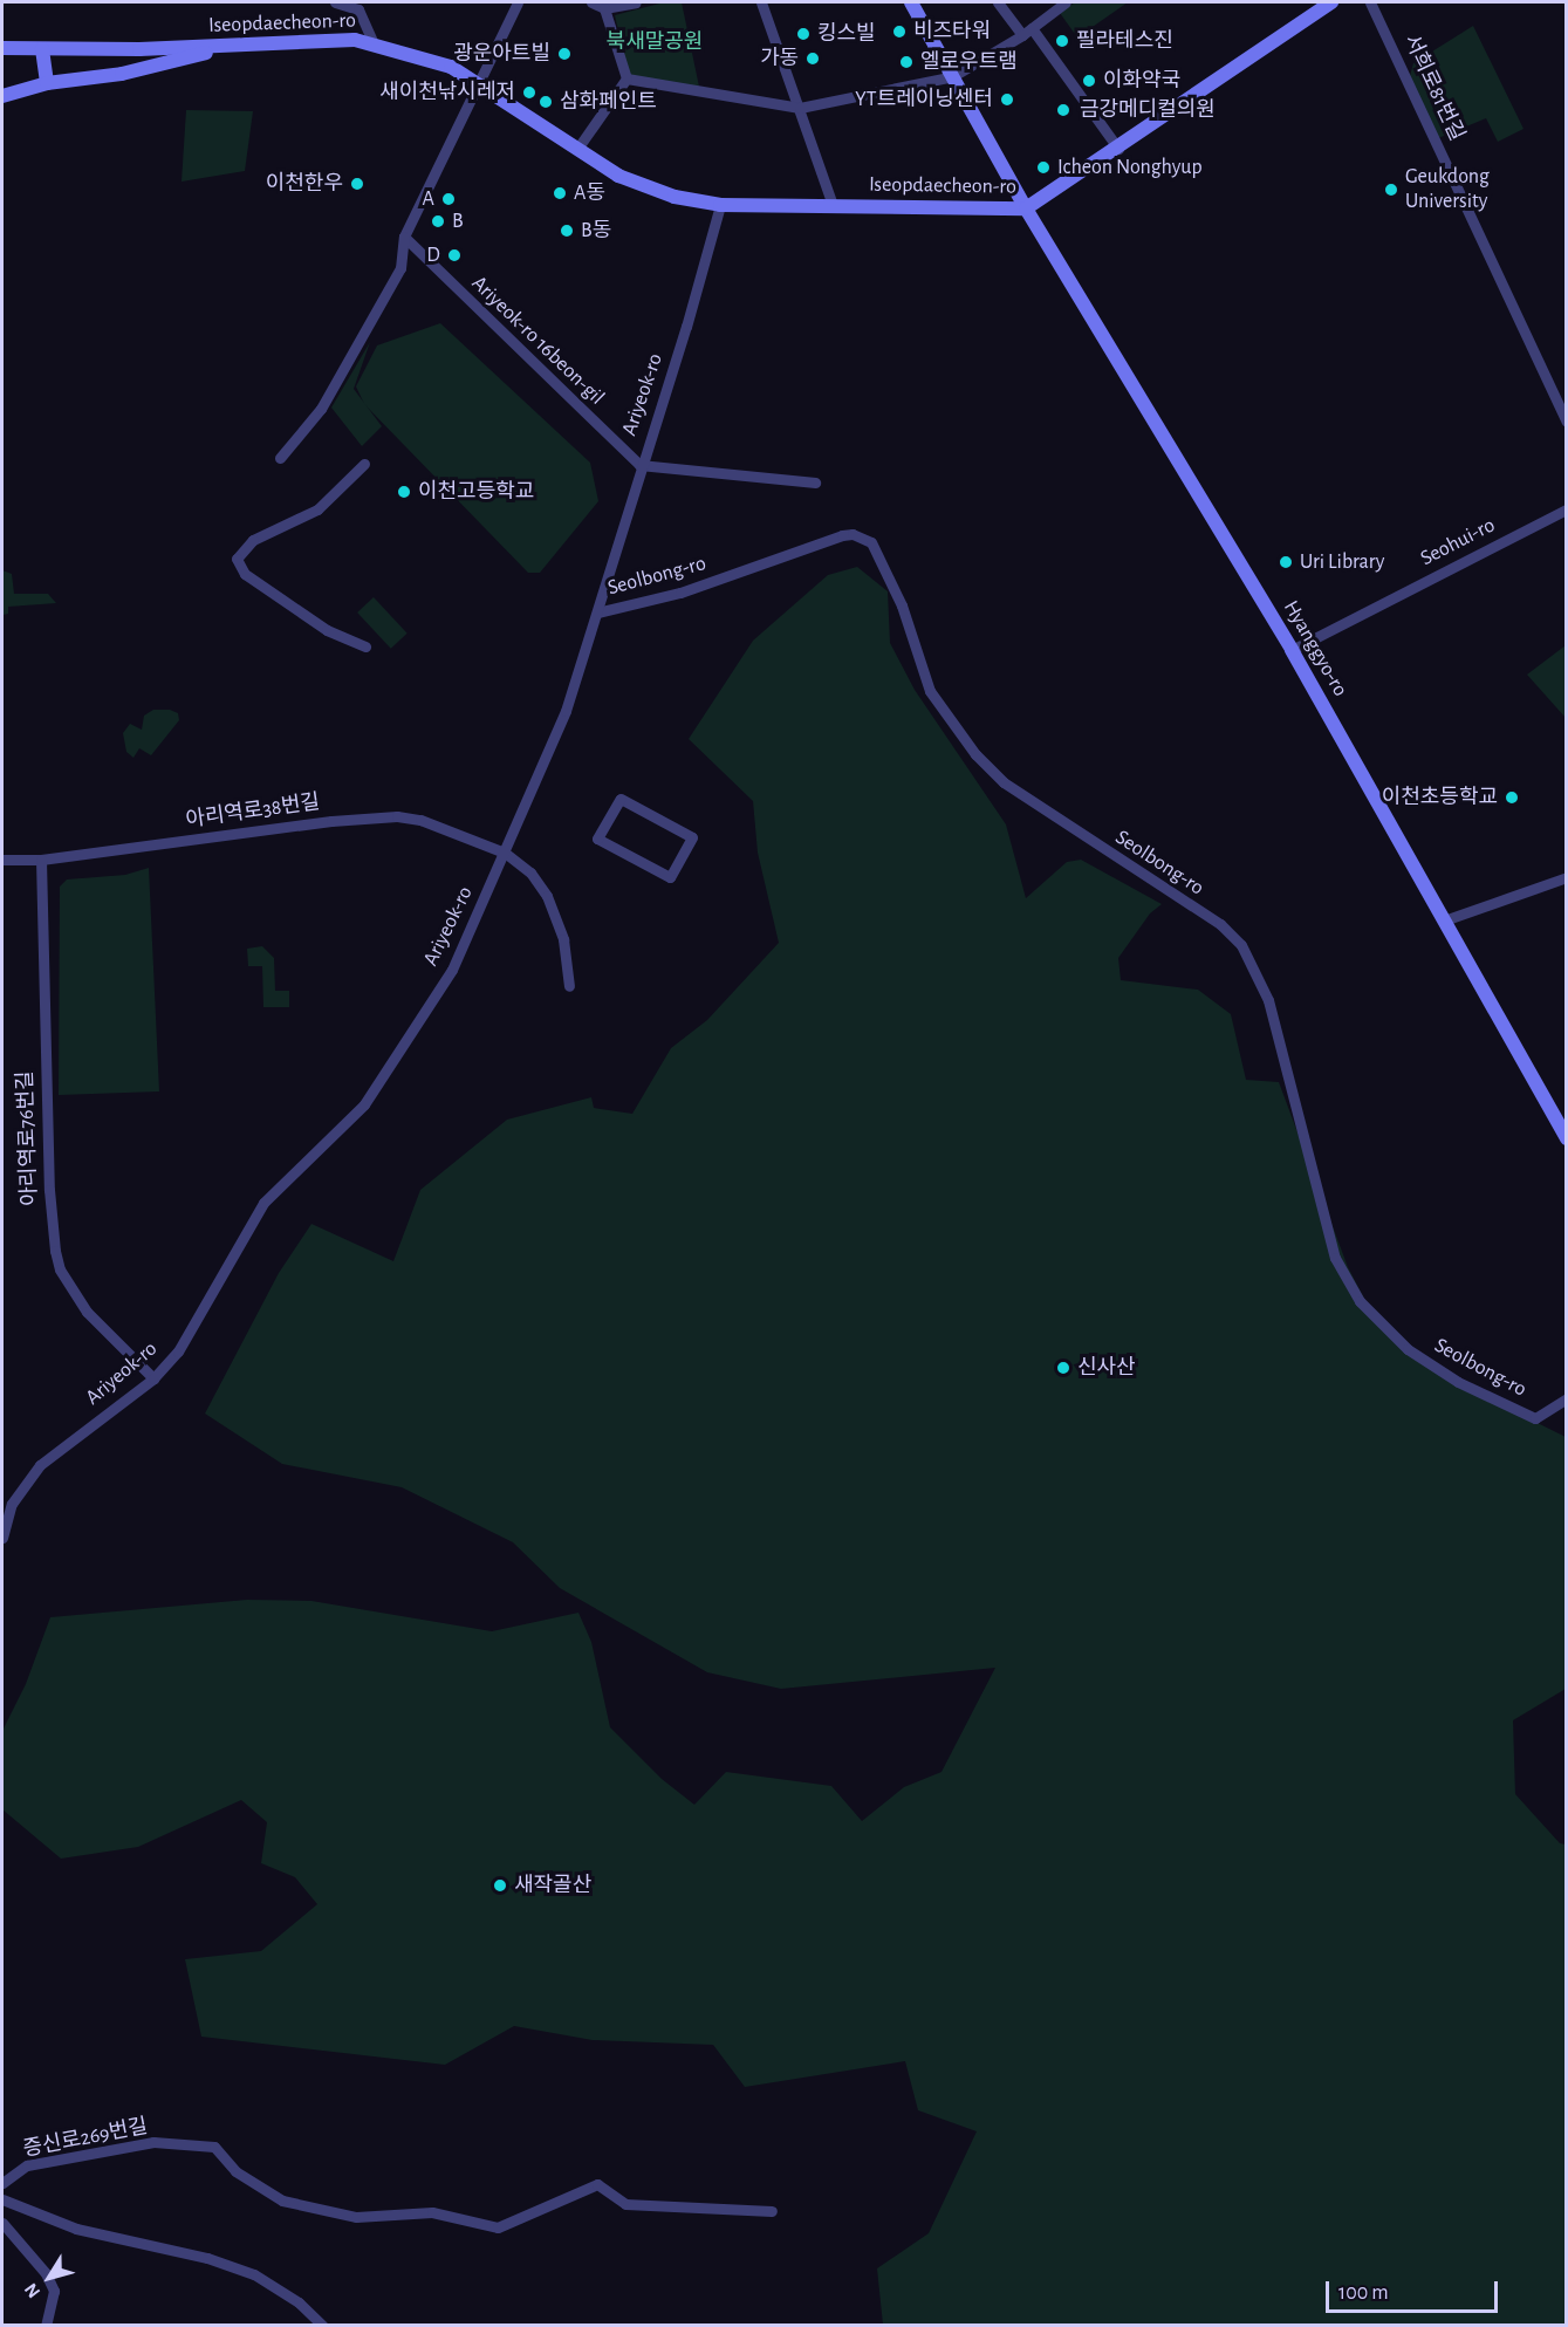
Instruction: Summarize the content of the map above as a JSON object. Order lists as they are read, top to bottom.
{
  "streets": {
    "street": [
      "Iseopdaecheon-ro",
      "서희로81번길",
      "Ariyeok-ro 16beon-gil",
      "Ariyeok-ro",
      "Seohui-ro",
      "Seolbong-ro",
      "Hyanggyo-ro",
      "아리역로38번길",
      "아리역로76번길",
      "증신로269번길"
    ]
  },
  "crossings": [
    ["Iseopdaecheon-ro", "Ariyeok-ro"],
    ["Iseopdaecheon-ro", "Hyanggyo-ro"],
    ["Ariyeok-ro 16beon-gil", "Ariyeok-ro"],
    ["Ariyeok-ro", "Seolbong-ro"],
    ["Ariyeok-ro", "아리역로38번길"],
    ["Ariyeok-ro", "아리역로76번길"],
    ["Seohui-ro", "Hyanggyo-ro"],
    ["아리역로38번길", "아리역로76번길"]
  ],
  "parks": ["북새말공원"],
  "places": [
    "비즈타워",
    "킹스빌",
    "필라테스진",
    "광운아트빌",
    "가동",
    "엘로우트램",
    "이화약국",
    "새이천낚시레저",
    "YT트레이닝센터",
    "삼화페인트",
    "금강메디컬의원",
    "Icheon Nonghyup",
    "이천한우",
    "Geukdong University",
    "A동",
    "A",
    "B",
    "B동",
    "D",
    "이천고등학교",
    "Uri Library",
    "이천초등학교",
    "신사산",
    "새작골산"
  ],
  "scale_bar": "100 m",
  "north": "bottom left"
}
